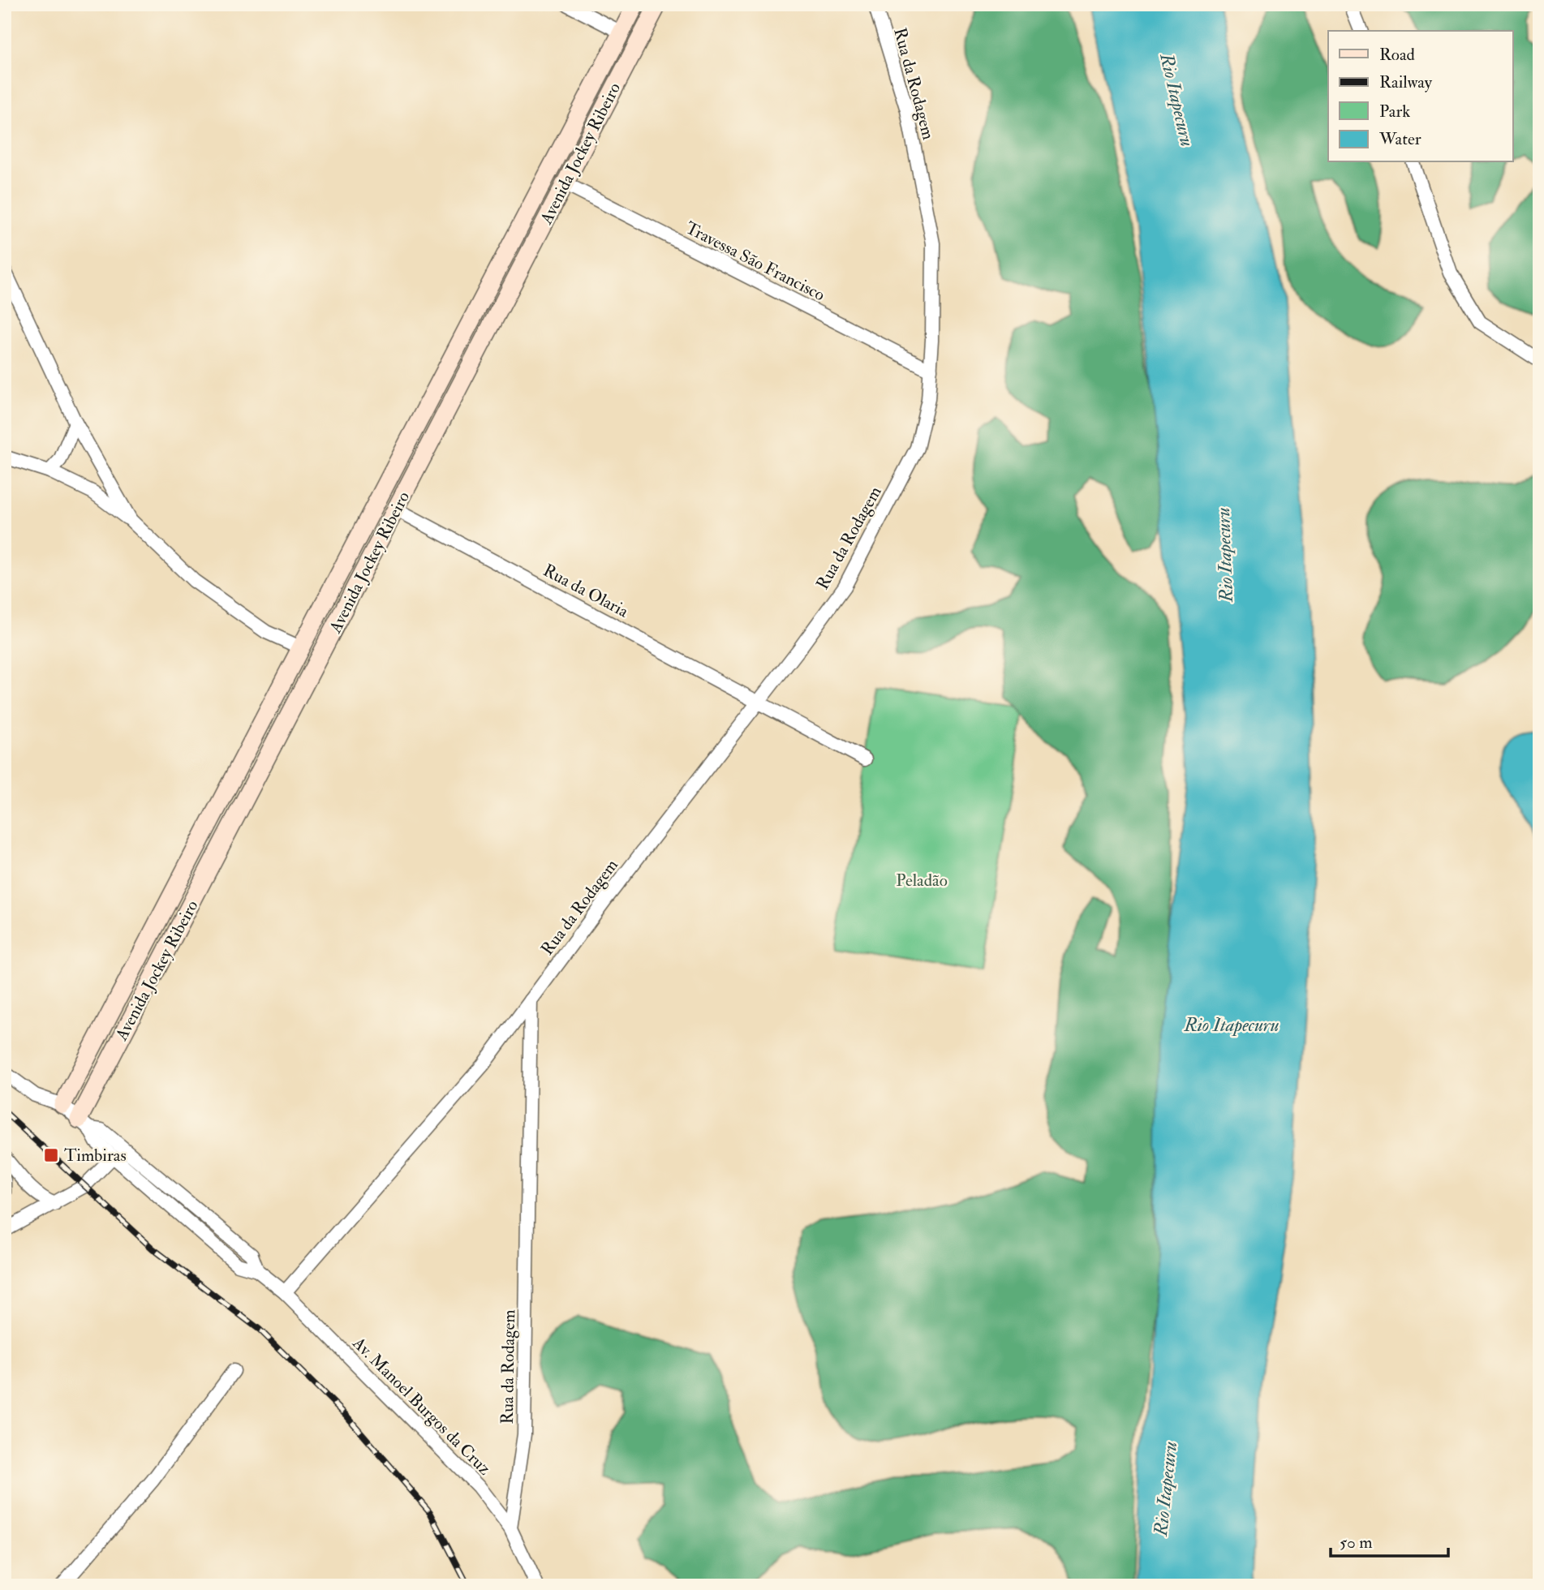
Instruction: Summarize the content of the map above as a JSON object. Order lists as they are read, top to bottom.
{
  "streets": {
    "street": [
      "Rua da Rodagem",
      "Avenida Jockey Ribeiro",
      "Travessa São Francisco",
      "Rua da Olaria",
      "Av. Manoel Burgos da Cruz"
    ]
  },
  "crossings": [
    ["Rua da Rodagem", "Travessa São Francisco"],
    ["Rua da Rodagem", "Rua da Olaria"],
    ["Rua da Rodagem", "Av. Manoel Burgos da Cruz"],
    ["Avenida Jockey Ribeiro", "Travessa São Francisco"],
    ["Avenida Jockey Ribeiro", "Rua da Olaria"]
  ],
  "water": ["Rio Itapecuru"],
  "parks": ["Peladão"],
  "places": {
    "transit": ["Timbiras"]
  },
  "legend": [
    "Road",
    "Railway",
    "Park",
    "Water"
  ],
  "scale_bar": "50 m"
}
